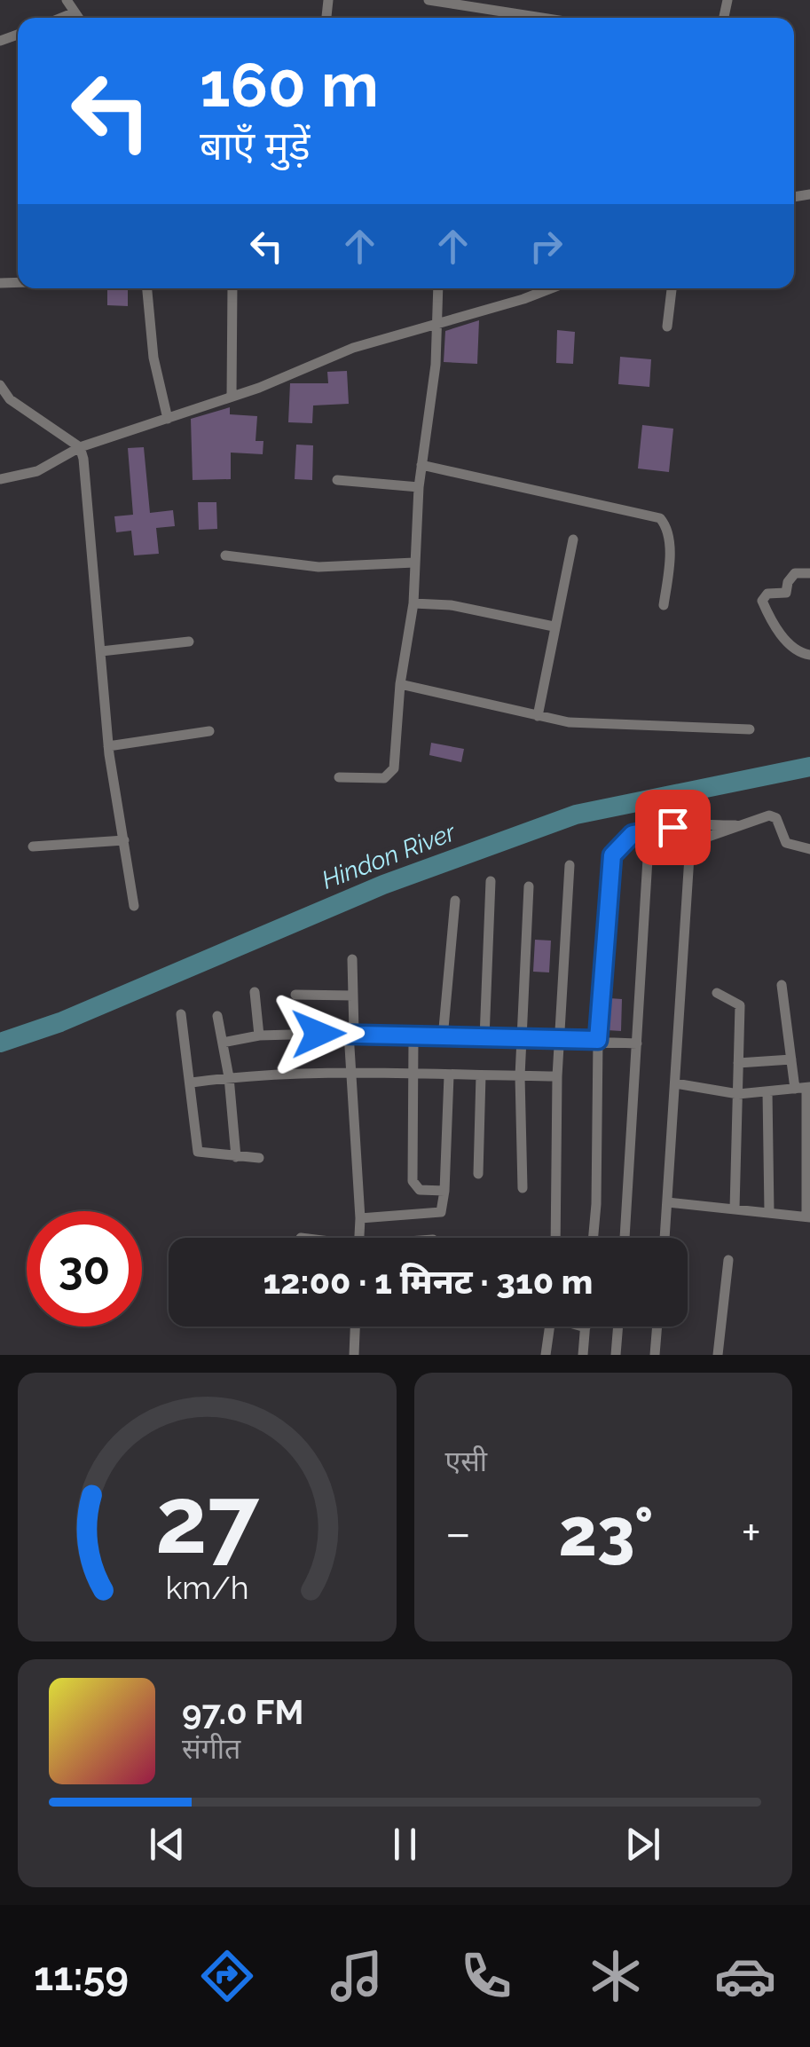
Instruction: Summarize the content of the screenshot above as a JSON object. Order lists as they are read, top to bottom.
{
  "water": ["Hindon River"],
  "page": {
    "turn": ["160 m", "बाएँ मुड़ें"],
    "limit": "30",
    "trip": "12:00 · 1 मिनट · 310 m",
    "tile": "एसी",
    "heat": ["−", "23°", "+"],
    "song": ["97.0 FM", "संगीत"],
    "tabs": "11:59",
    "gauge": ["27", "km/h"]
  }
}
